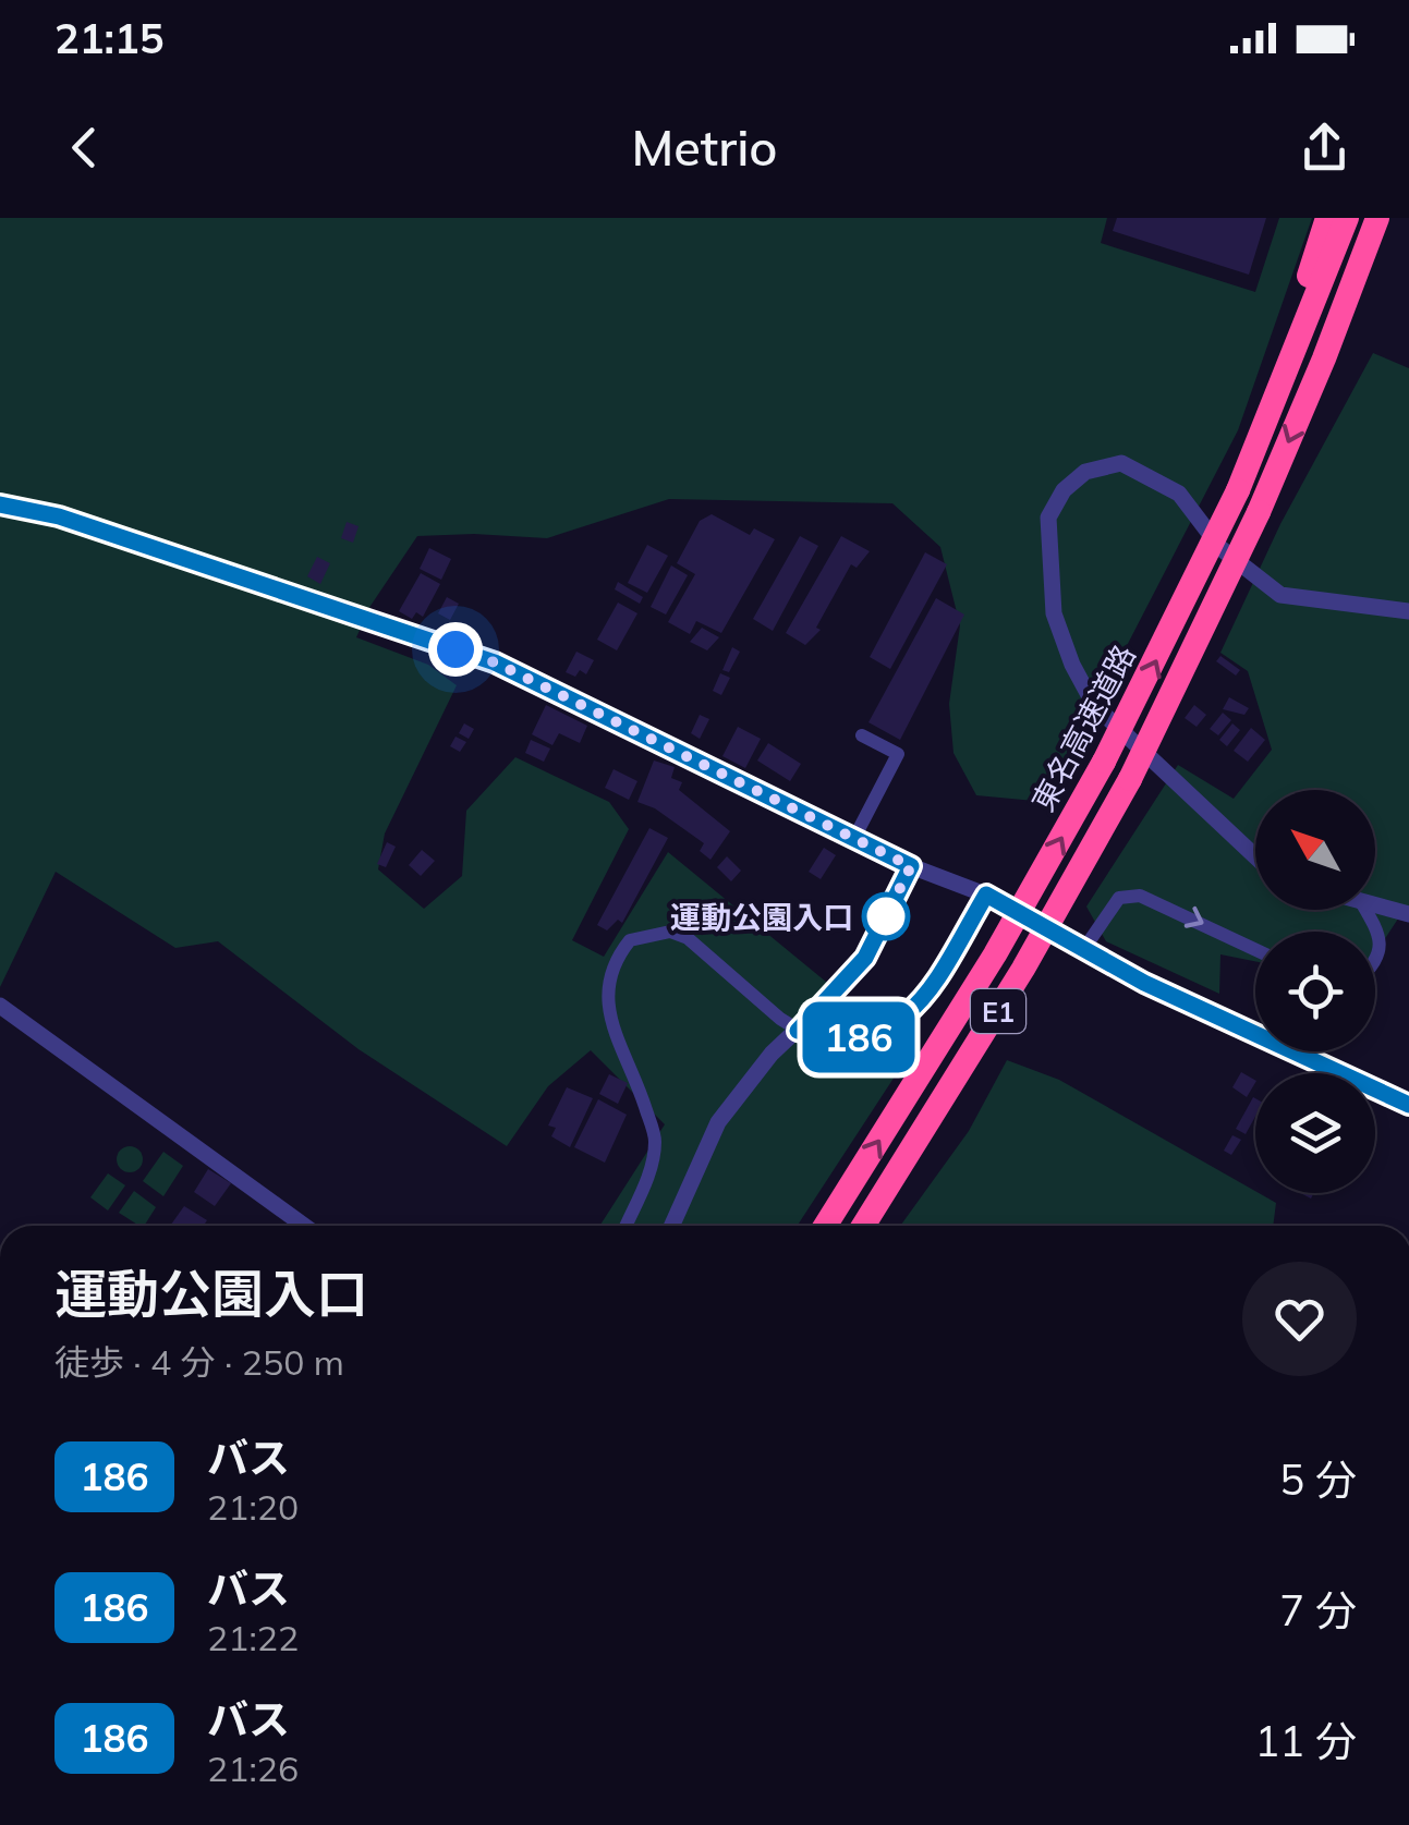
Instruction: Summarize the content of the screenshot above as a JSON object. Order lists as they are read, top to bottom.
{
  "streets": {
    "highway": ["東名高速道路", "E1"]
  },
  "places": ["運動公園入口"],
  "lines": ["bus line 186"],
  "north": "top left",
  "page": {
    "status": "21:15",
    "header": "Metrio",
    "on_map": "186",
    "heading": ["運動公園入口", "徒歩 · 4 分 · 250 m"],
    "list": [
      {
        "mark": "186",
        "name": "バス",
        "note": "21:20",
        "value": "5 分"
      },
      {
        "mark": "186",
        "name": "バス",
        "note": "21:22",
        "value": "7 分"
      },
      {
        "mark": "186",
        "name": "バス",
        "note": "21:26",
        "value": "11 分"
      }
    ]
  }
}
